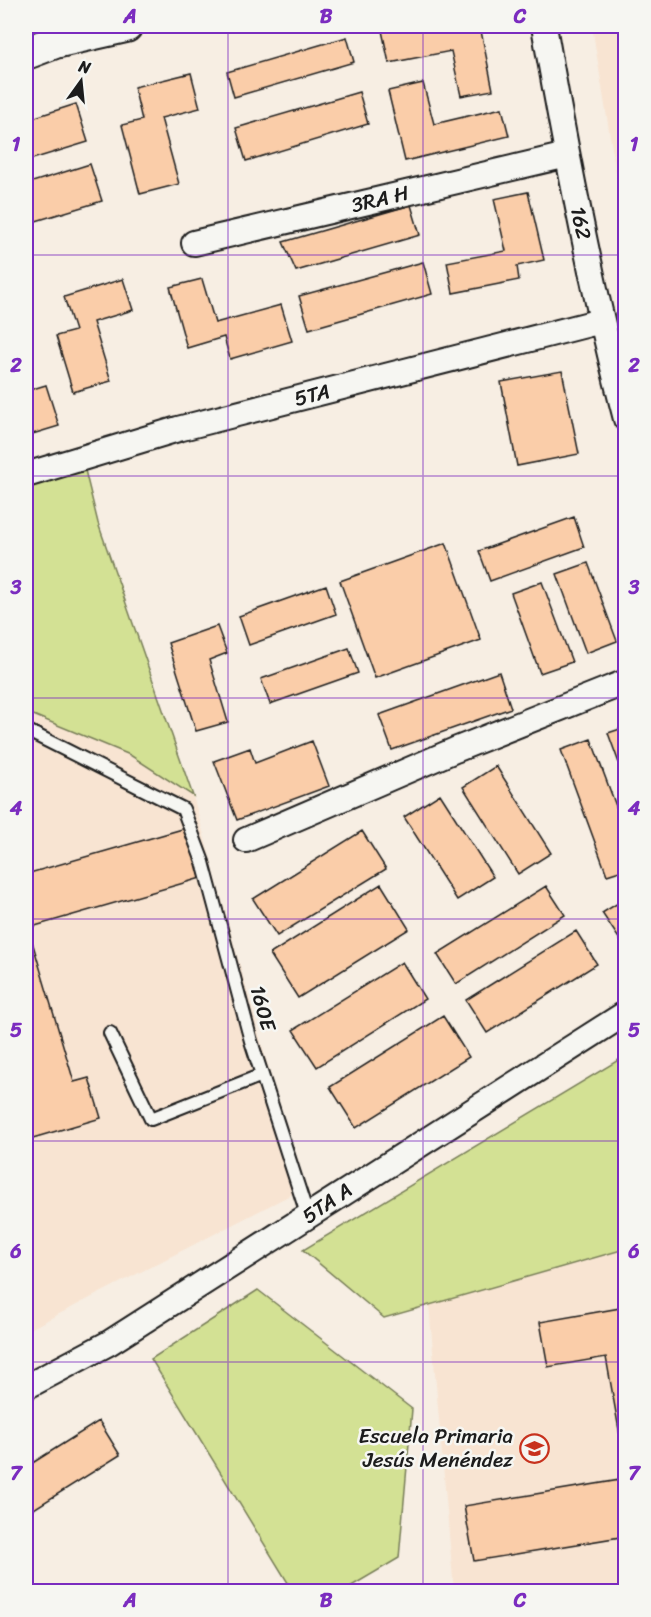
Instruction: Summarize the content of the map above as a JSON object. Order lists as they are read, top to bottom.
{
  "streets": {
    "street": [
      "3RA H",
      "162",
      "5TA",
      "5TA A"
    ],
    "lane": ["160E"]
  },
  "crossings": [
    ["3RA H", "162"],
    ["162", "5TA"],
    ["160E", "5TA A"]
  ],
  "places": {
    "school or university": ["Escuela Primaria Jesús Menéndez"]
  },
  "north": "top",
  "grid": {
    "columns": ["A", "B", "C"],
    "rows": [
      "1",
      "2",
      "3",
      "4",
      "5",
      "6",
      "7"
    ]
  }
}
